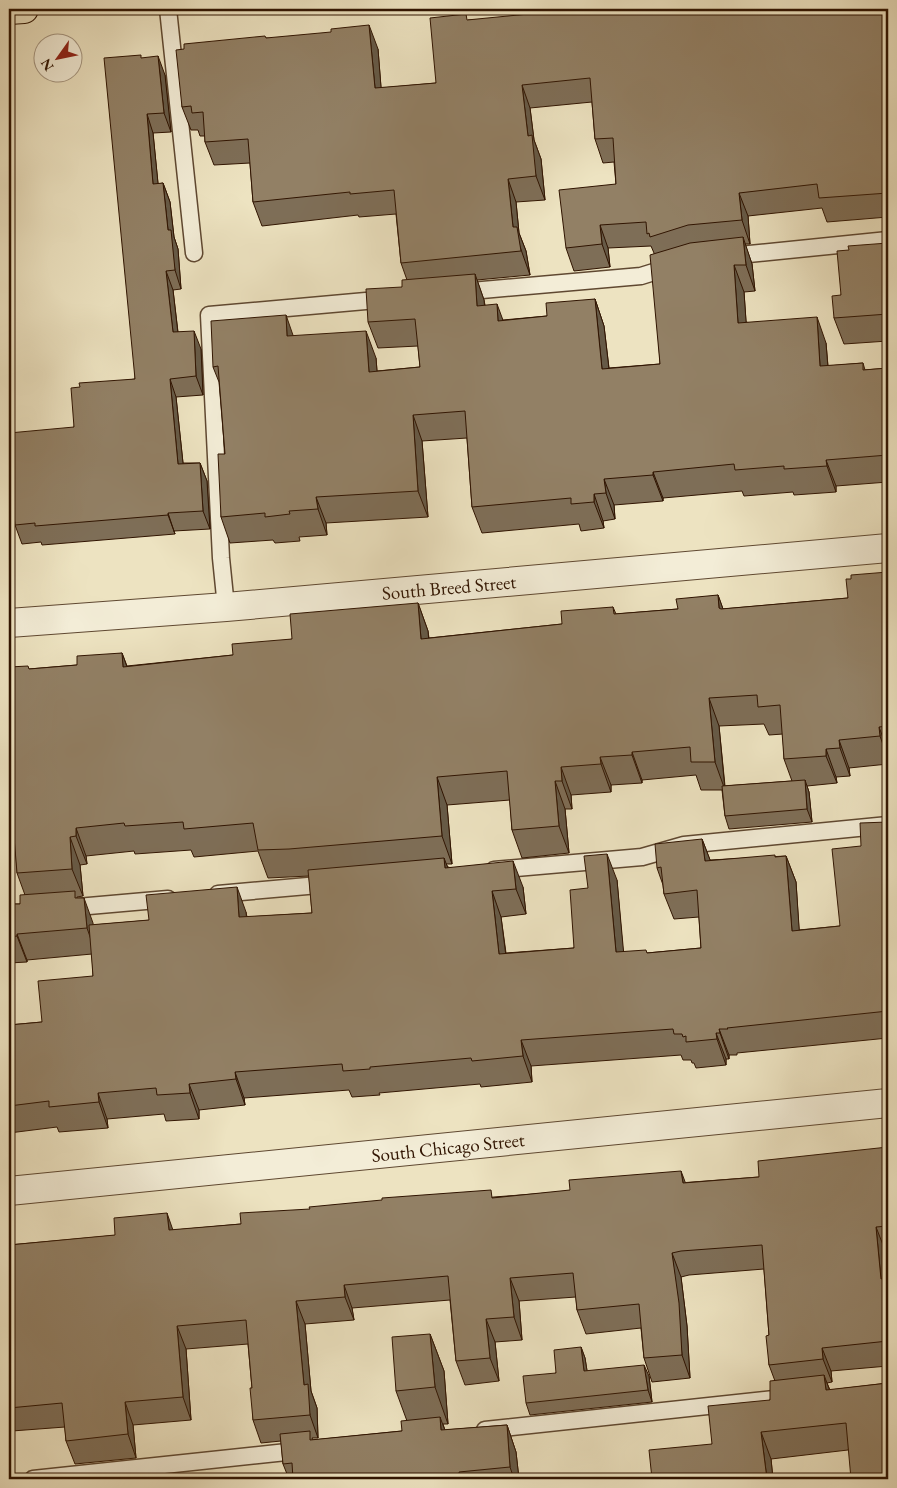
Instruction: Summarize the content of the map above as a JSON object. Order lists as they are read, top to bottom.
{
  "streets": {
    "street": ["South Breed Street", "South Chicago Street"]
  },
  "north": "bottom left"
}
